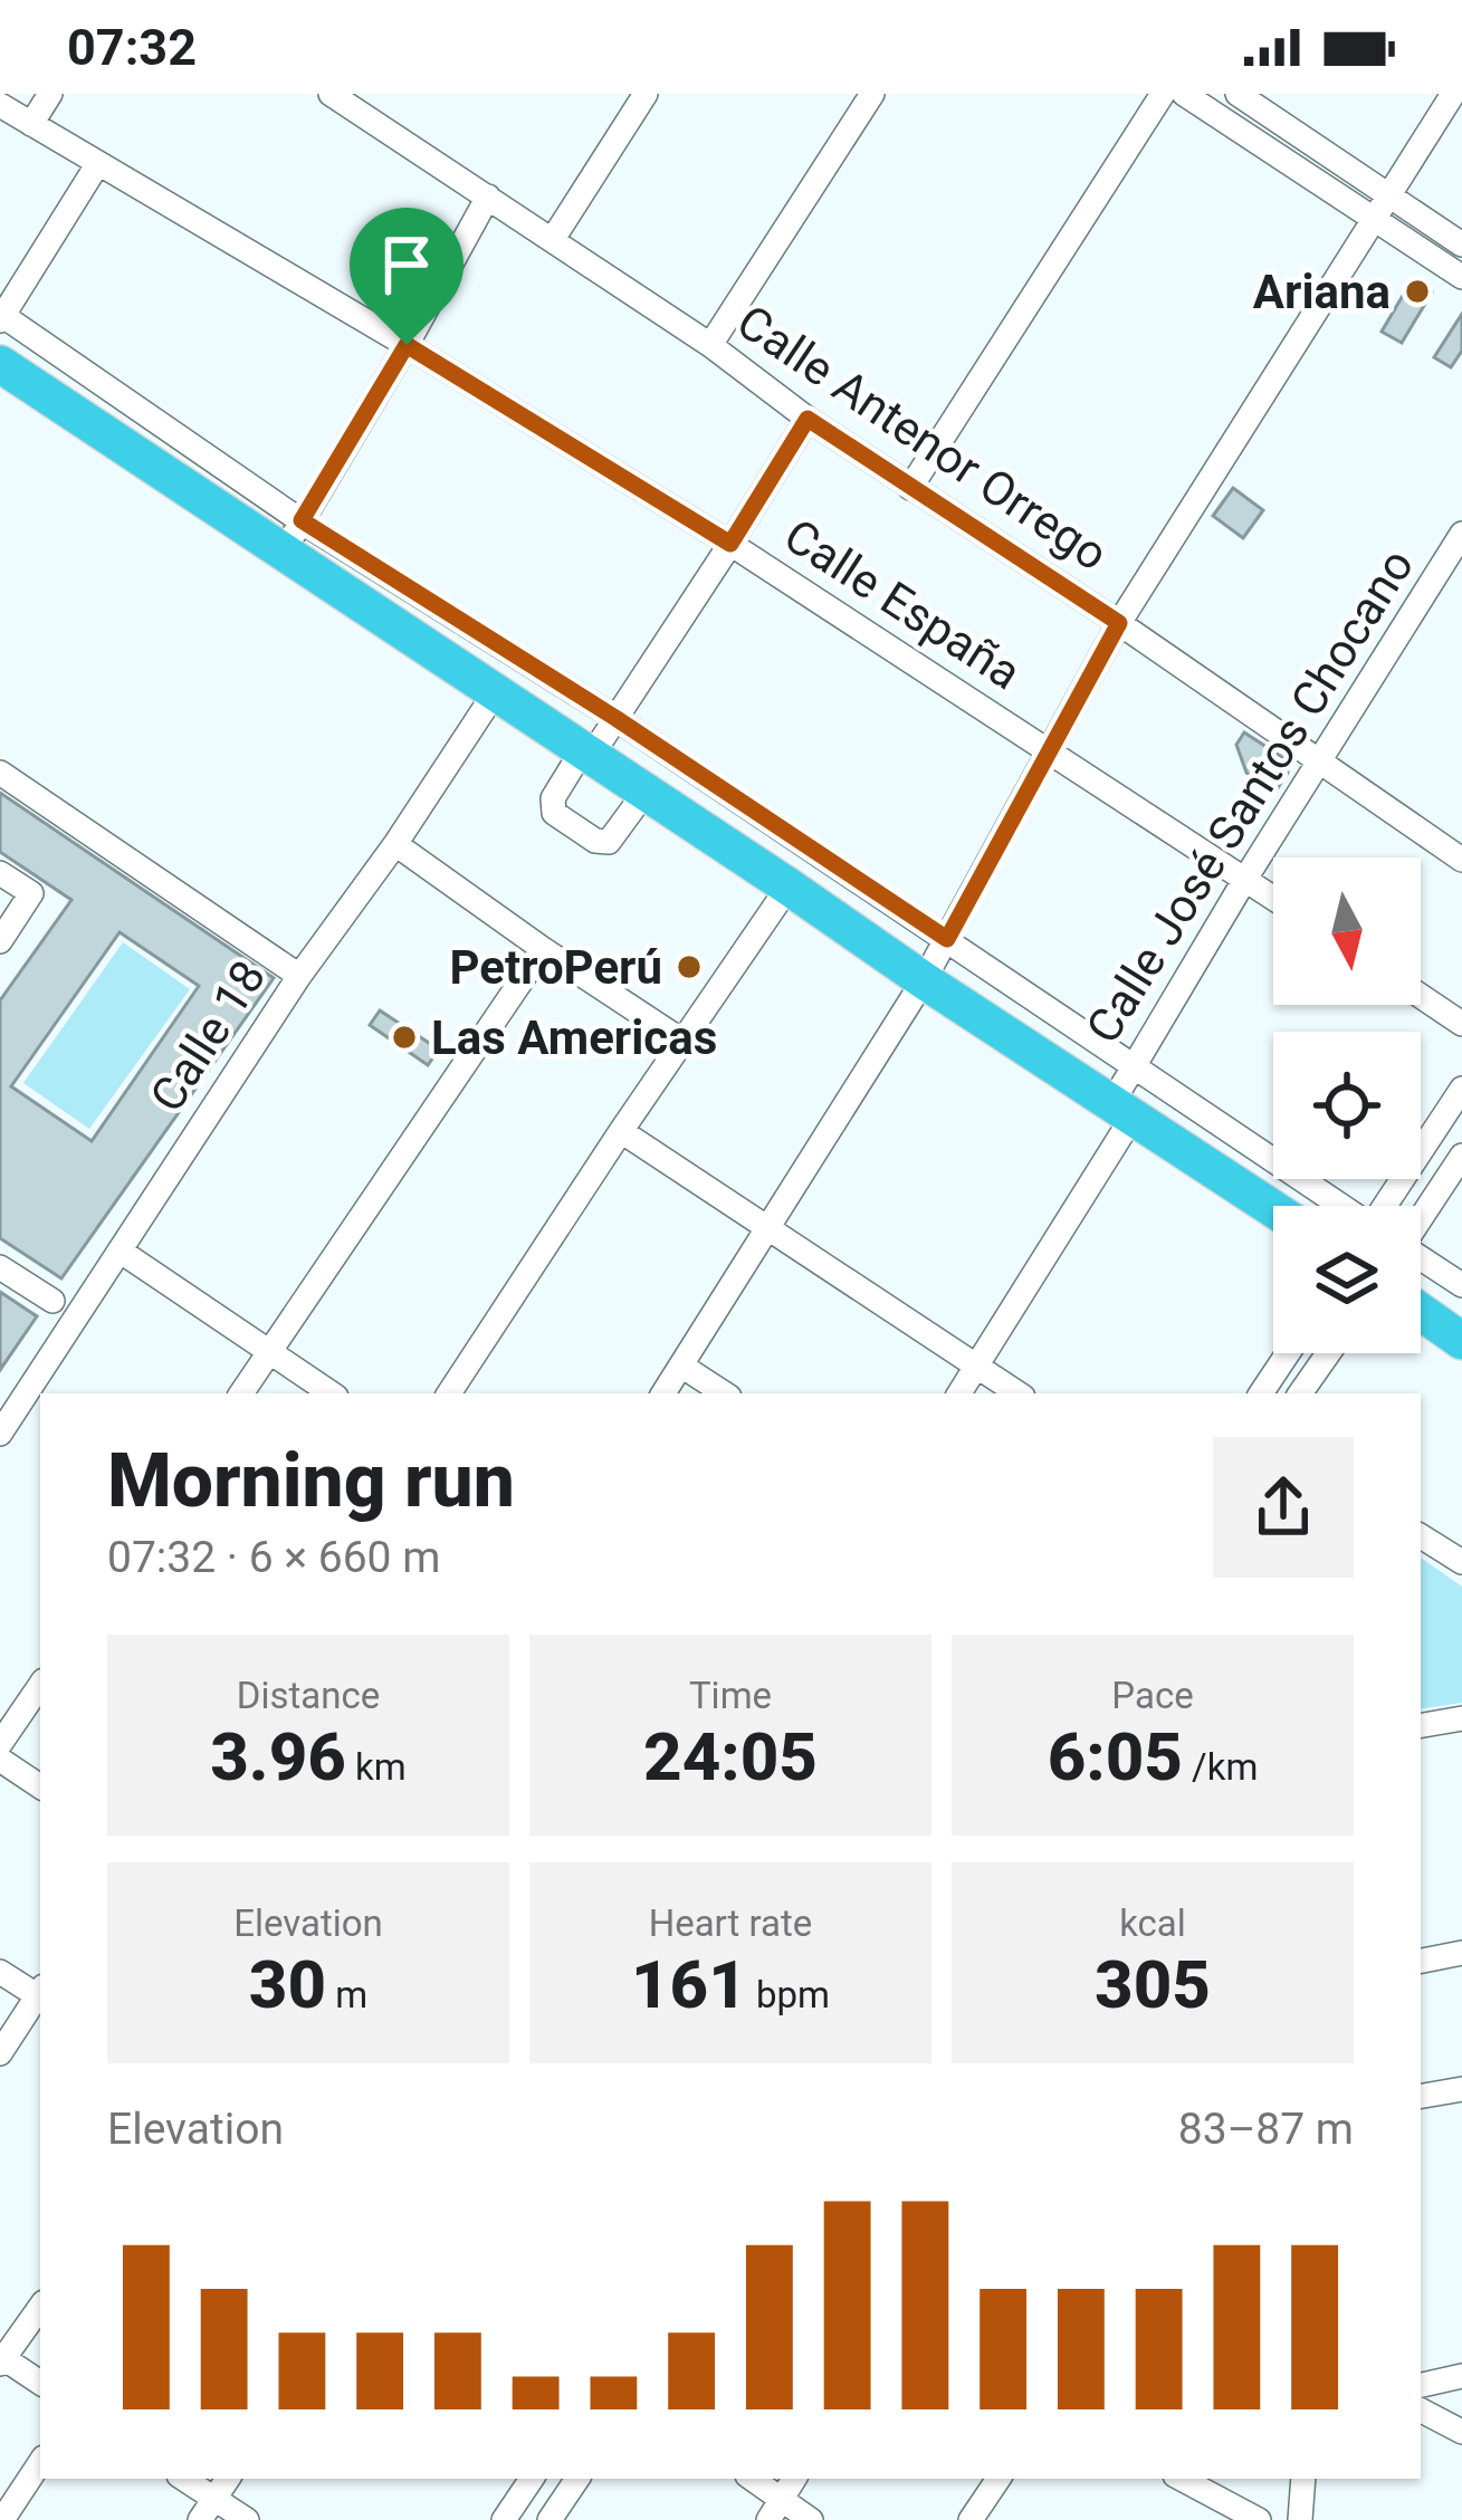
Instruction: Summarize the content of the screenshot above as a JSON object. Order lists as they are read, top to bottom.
{
  "streets": {
    "street": [
      "Calle Antenor Orrego",
      "Calle España",
      "Calle José Santos Chocano",
      "Calle 18"
    ]
  },
  "crossings": [
    ["Calle Antenor Orrego", "Calle José Santos Chocano"],
    ["Calle España", "Calle José Santos Chocano"]
  ],
  "places": ["Ariana", "PetroPerú", "Las Americas"],
  "north": "bottom",
  "page": {
    "status": "07:32",
    "heading": ["Morning run", "07:32 · 6 × 660 m"],
    "stats": [
      ["Distance", "3.96 km"],
      ["Time", "24:05"],
      ["Pace", "6:05 /km"],
      ["Elevation", "30 m"],
      ["Heart rate", "161 bpm"],
      ["kcal", "305"]
    ],
    "chart": ["Elevation", "83–87 m"]
  }
}
